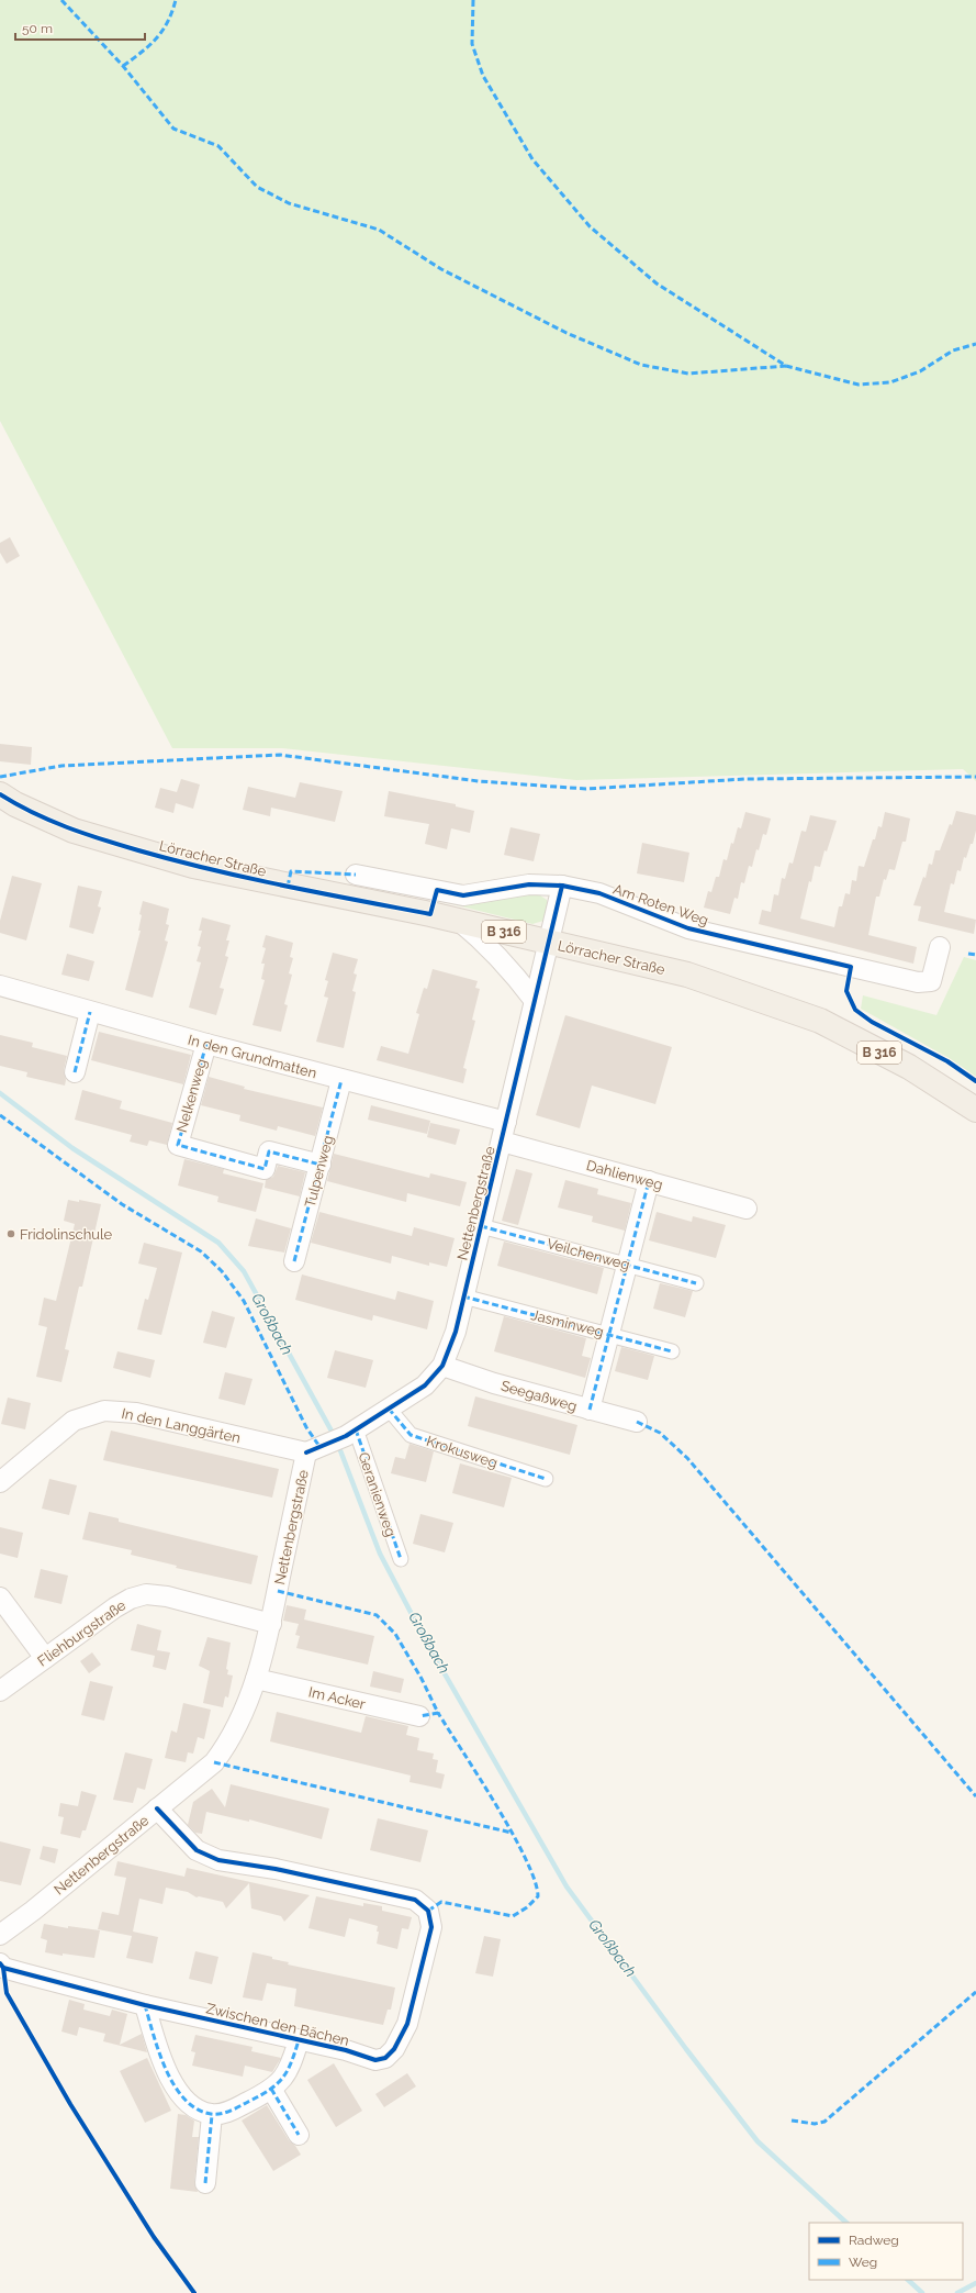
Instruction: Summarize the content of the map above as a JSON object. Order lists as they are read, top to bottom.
{
  "streets": {
    "main road": ["Lörracher Straße", "B 316"],
    "street": [
      "Am Roten Weg",
      "In den Grundmatten",
      "Nelkenweg",
      "Tulpenweg",
      "Dahlienweg",
      "Nettenbergstraße",
      "Veilchenweg",
      "Jasminweg",
      "Seegaßweg",
      "In den Langgärten",
      "Krokusweg",
      "Geranienweg",
      "Fliehburgstraße",
      "Im Acker",
      "Zwischen den Bächen"
    ]
  },
  "crossings": [
    ["Lörracher Straße", "Nettenbergstraße"],
    ["Am Roten Weg", "Nettenbergstraße"],
    ["In den Grundmatten", "Nelkenweg"],
    ["In den Grundmatten", "Tulpenweg"],
    ["In den Grundmatten", "Nettenbergstraße"],
    ["Nelkenweg", "Tulpenweg"],
    ["Dahlienweg", "Nettenbergstraße"],
    ["Nettenbergstraße", "Veilchenweg"],
    ["Nettenbergstraße", "Jasminweg"],
    ["Nettenbergstraße", "Seegaßweg"],
    ["Nettenbergstraße", "In den Langgärten"],
    ["Nettenbergstraße", "Krokusweg"],
    ["Nettenbergstraße", "Geranienweg"],
    ["Nettenbergstraße", "Fliehburgstraße"],
    ["Nettenbergstraße", "Im Acker"],
    ["Nettenbergstraße", "Zwischen den Bächen"]
  ],
  "water": ["Großbach"],
  "places": ["Fridolinschule"],
  "legend": ["Radweg", "Weg"],
  "scale_bar": "50 m"
}
